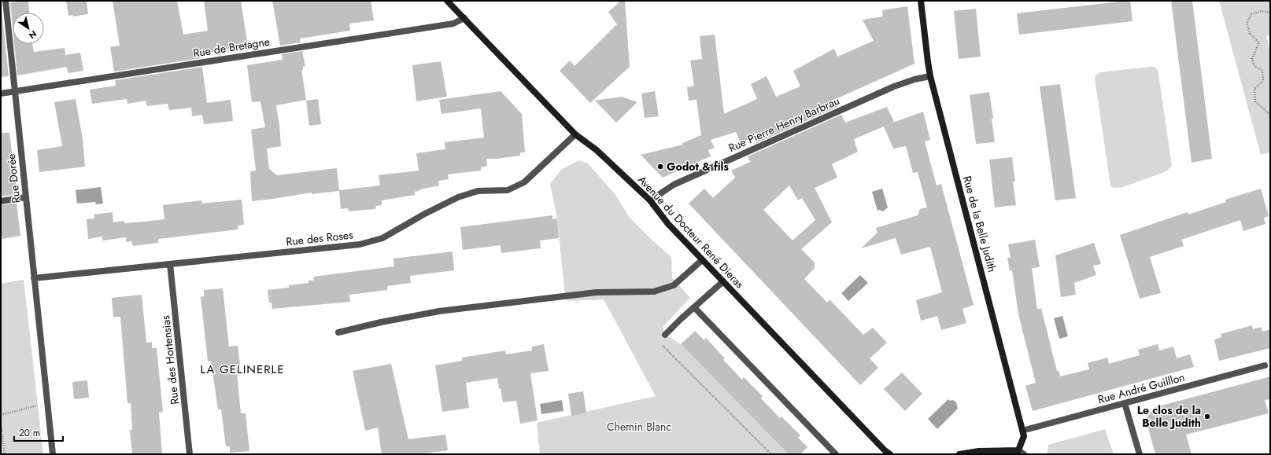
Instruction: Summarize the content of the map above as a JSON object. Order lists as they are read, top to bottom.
{
  "streets": {
    "main road": ["Rue de la Belle Judith", "Avenue du Docteur René Dieras"],
    "street": [
      "Rue de Bretagne",
      "Rue Pierre Henry Barbrau",
      "Rue Dorée",
      "Rue des Roses",
      "Rue des Hortensias",
      "Rue André Guilllon"
    ]
  },
  "crossings": [
    ["Rue de Bretagne", "Rue Dorée"],
    ["Rue de Bretagne", "Avenue du Docteur René Dieras"],
    ["Rue Pierre Henry Barbrau", "Rue de la Belle Judith"],
    ["Rue Pierre Henry Barbrau", "Avenue du Docteur René Dieras"],
    ["Rue Dorée", "Rue des Roses"],
    ["Rue de la Belle Judith", "Rue André Guilllon"],
    ["Avenue du Docteur René Dieras", "Rue des Roses"],
    ["Rue des Roses", "Rue des Hortensias"]
  ],
  "districts": ["LA GELINERLE"],
  "parks": ["Chemin Blanc"],
  "places": ["Godot & fils", "Le clos de la Belle Judith"],
  "scale_bar": "20 m",
  "north": "bottom right"
}
